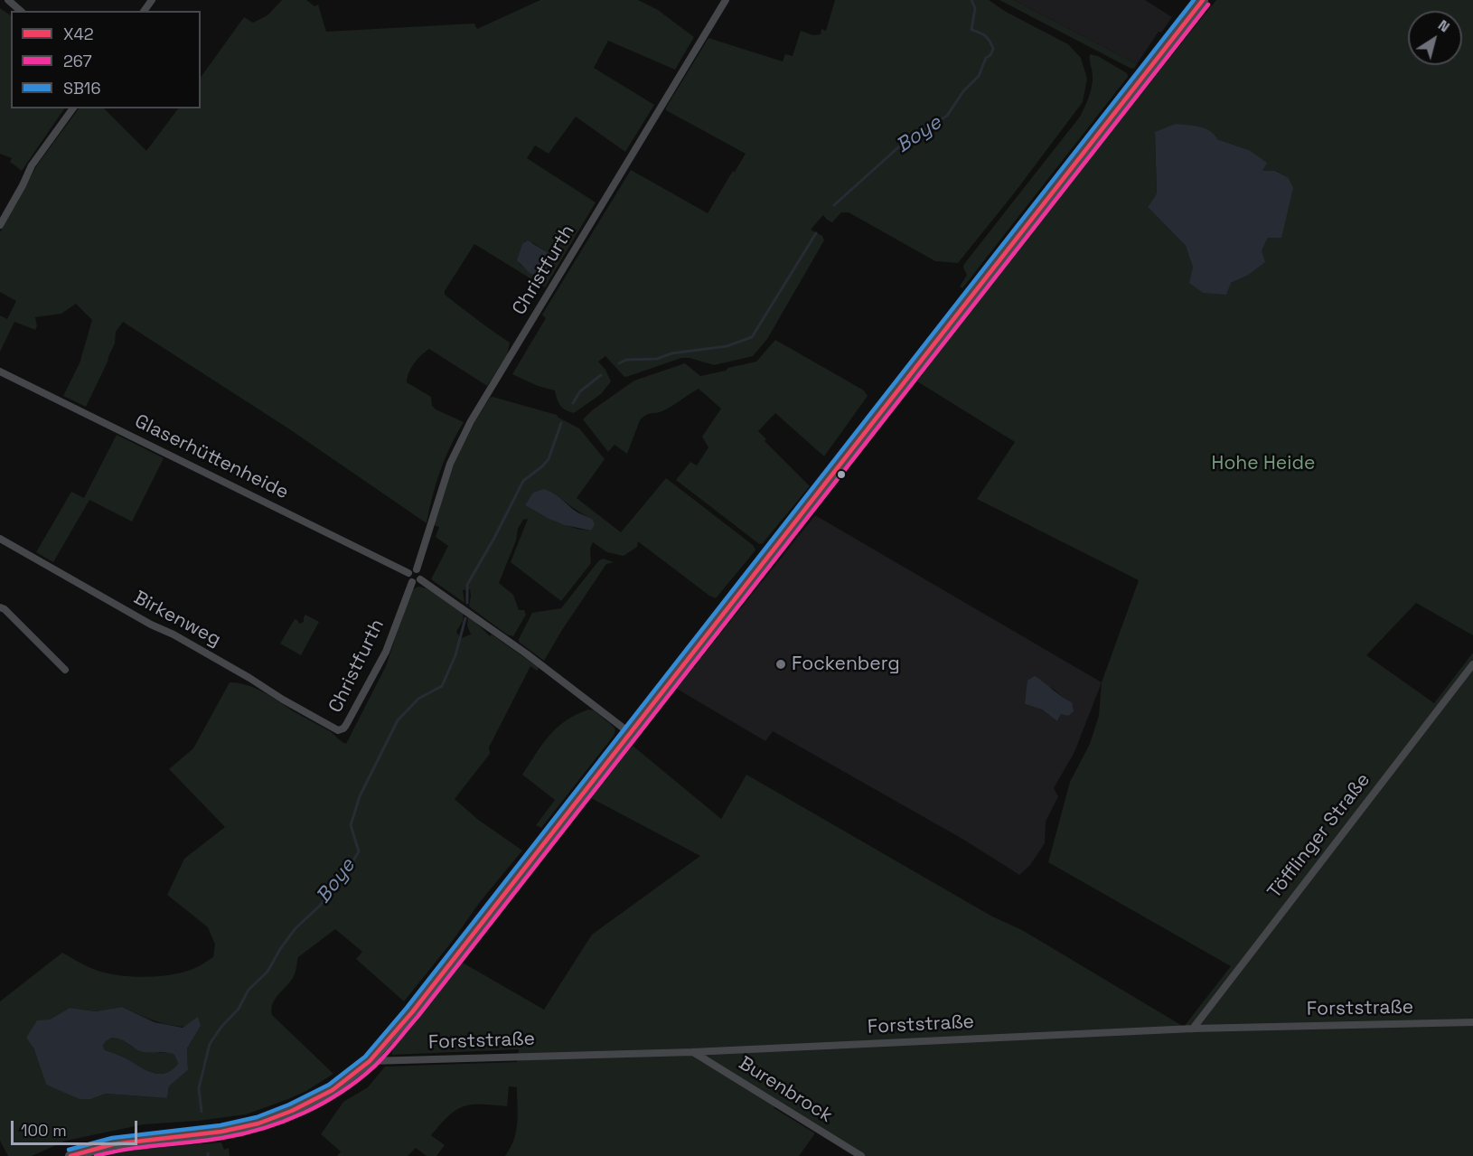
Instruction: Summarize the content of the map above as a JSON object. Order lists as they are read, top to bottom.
{
  "streets": {
    "street": [
      "Christfurth",
      "Glaserhüttenheide",
      "Birkenweg",
      "Töfflinger Straße",
      "Forststraße",
      "Burenbrock"
    ]
  },
  "crossings": [
    ["Christfurth", "Glaserhüttenheide"],
    ["Christfurth", "Birkenweg"],
    ["Töfflinger Straße", "Forststraße"],
    ["Forststraße", "Burenbrock"]
  ],
  "water": ["Boye"],
  "parks": ["Hohe Heide"],
  "places": ["Fockenberg"],
  "lines": ["transit line X42", "transit line SB16", "transit line 267"],
  "legend": ["X42", "267", "SB16"],
  "scale_bar": "100 m",
  "north": "top right"
}
